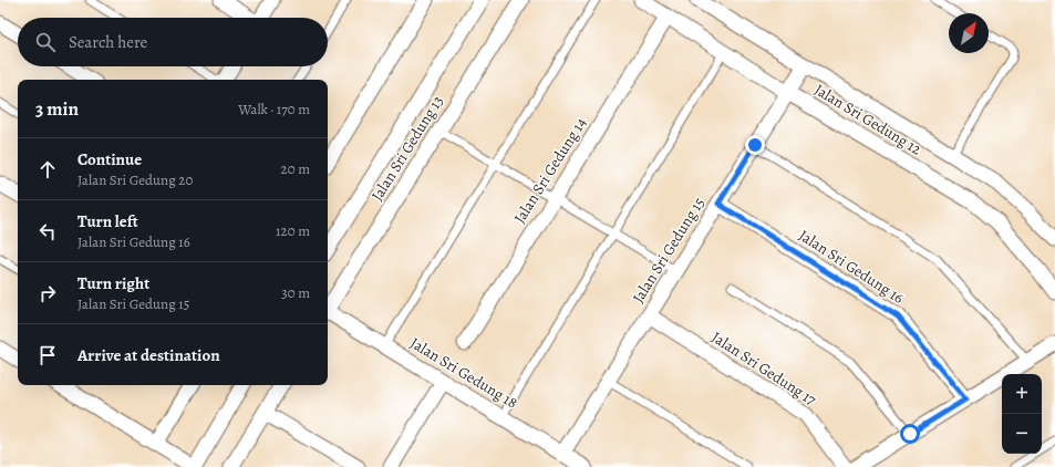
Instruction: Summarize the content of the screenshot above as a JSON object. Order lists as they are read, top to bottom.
{
  "streets": {
    "street": [
      "Jalan Sri Gedung 12",
      "Jalan Sri Gedung 13",
      "Jalan Sri Gedung 14",
      "Jalan Sri Gedung 15",
      "Jalan Sri Gedung 16",
      "Jalan Sri Gedung 17",
      "Jalan Sri Gedung 18"
    ]
  },
  "crossings": [
    ["Jalan Sri Gedung 12", "Jalan Sri Gedung 14"],
    ["Jalan Sri Gedung 12", "Jalan Sri Gedung 15"],
    ["Jalan Sri Gedung 15", "Jalan Sri Gedung 16"],
    ["Jalan Sri Gedung 15", "Jalan Sri Gedung 17"],
    ["Jalan Sri Gedung 15", "Jalan Sri Gedung 18"]
  ],
  "north": "top right",
  "page": {
    "search": "Search here",
    "heading": ["3 min", "Walk · 170 m"],
    "list": [
      ["Continue", "Jalan Sri Gedung 20", "20 m"],
      ["Turn left", "Jalan Sri Gedung 16", "120 m"],
      ["Turn right", "Jalan Sri Gedung 15", "30 m"],
      "Arrive at destination"
    ],
    "map_buttons": ["+", "−"]
  }
}
